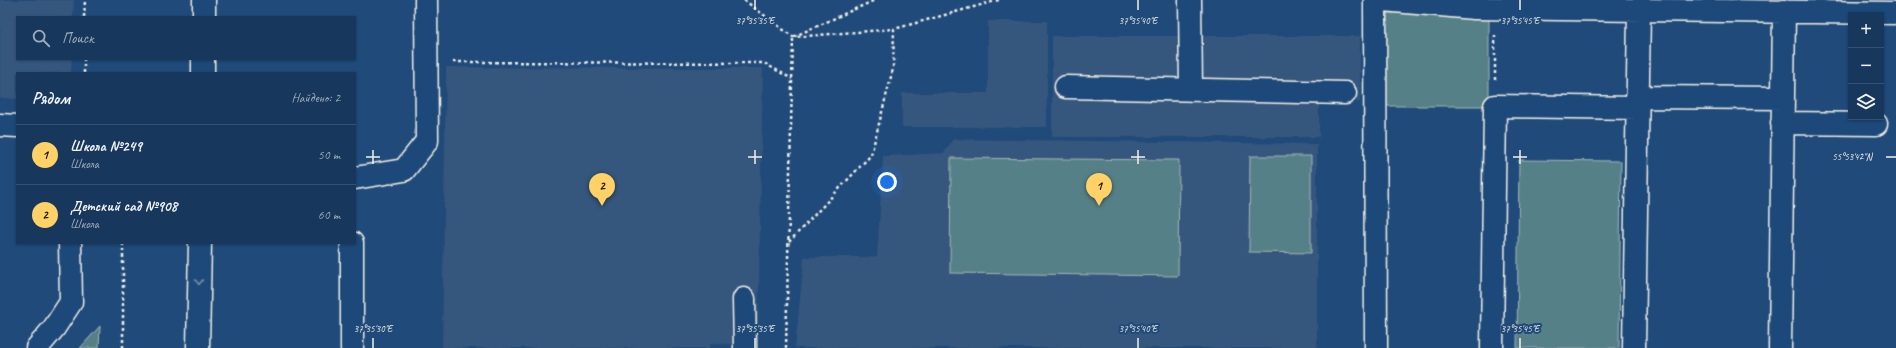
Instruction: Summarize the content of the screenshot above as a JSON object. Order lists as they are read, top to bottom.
{
  "page": {
    "map_buttons": ["+", "−"],
    "search": "Поиск",
    "heading": ["Рядом", "Найдено: 2"],
    "list": [
      {
        "mark": "1",
        "name": "Школа №249",
        "note": "Школа",
        "value": "50 m"
      },
      {
        "mark": "2",
        "name": "Детский сад №908",
        "note": "Школа",
        "value": "60 m"
      }
    ],
    "pins": ["1", "2"]
  },
  "coordinates": [
    "37°35'35\"E",
    "37°35'40\"E",
    "37°35'45\"E",
    "55°53'42\"N",
    "37°35'30\"E"
  ]
}
